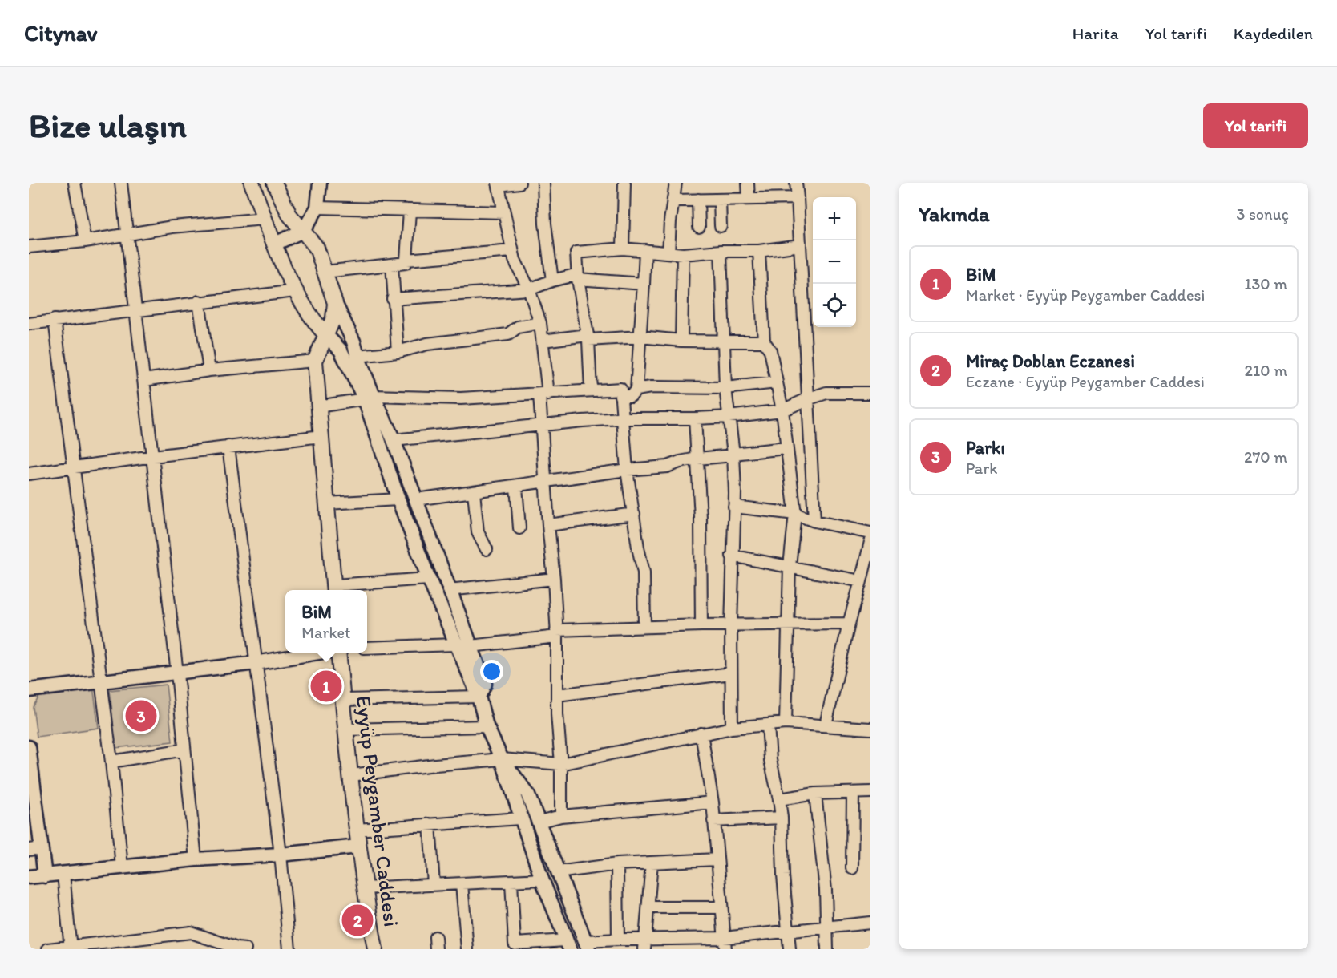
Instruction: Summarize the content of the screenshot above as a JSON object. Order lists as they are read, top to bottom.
{
  "streets": {
    "main road": ["Eyyüp Peygamber Caddesi"]
  },
  "page": {
    "header": "Citynav",
    "nav": ["Harita", "Yol tarifi", "Kaydedilen"],
    "buttons": "Yol tarifi",
    "title": "Bize ulaşın",
    "heading": ["Yakında", "3 sonuç"],
    "map_buttons": ["+", "−"],
    "list": [
      {
        "mark": "1",
        "name": "BiM",
        "note": "Market · Eyyüp Peygamber Caddesi",
        "value": "130 m"
      },
      {
        "mark": "2",
        "name": "Miraç Doblan Eczanesi",
        "note": "Eczane · Eyyüp Peygamber Caddesi",
        "value": "210 m"
      },
      {
        "mark": "3",
        "name": "Parkı",
        "note": "Park",
        "value": "270 m"
      }
    ],
    "popup": ["BiM", "Market"],
    "pins": ["1", "3", "2"]
  }
}
